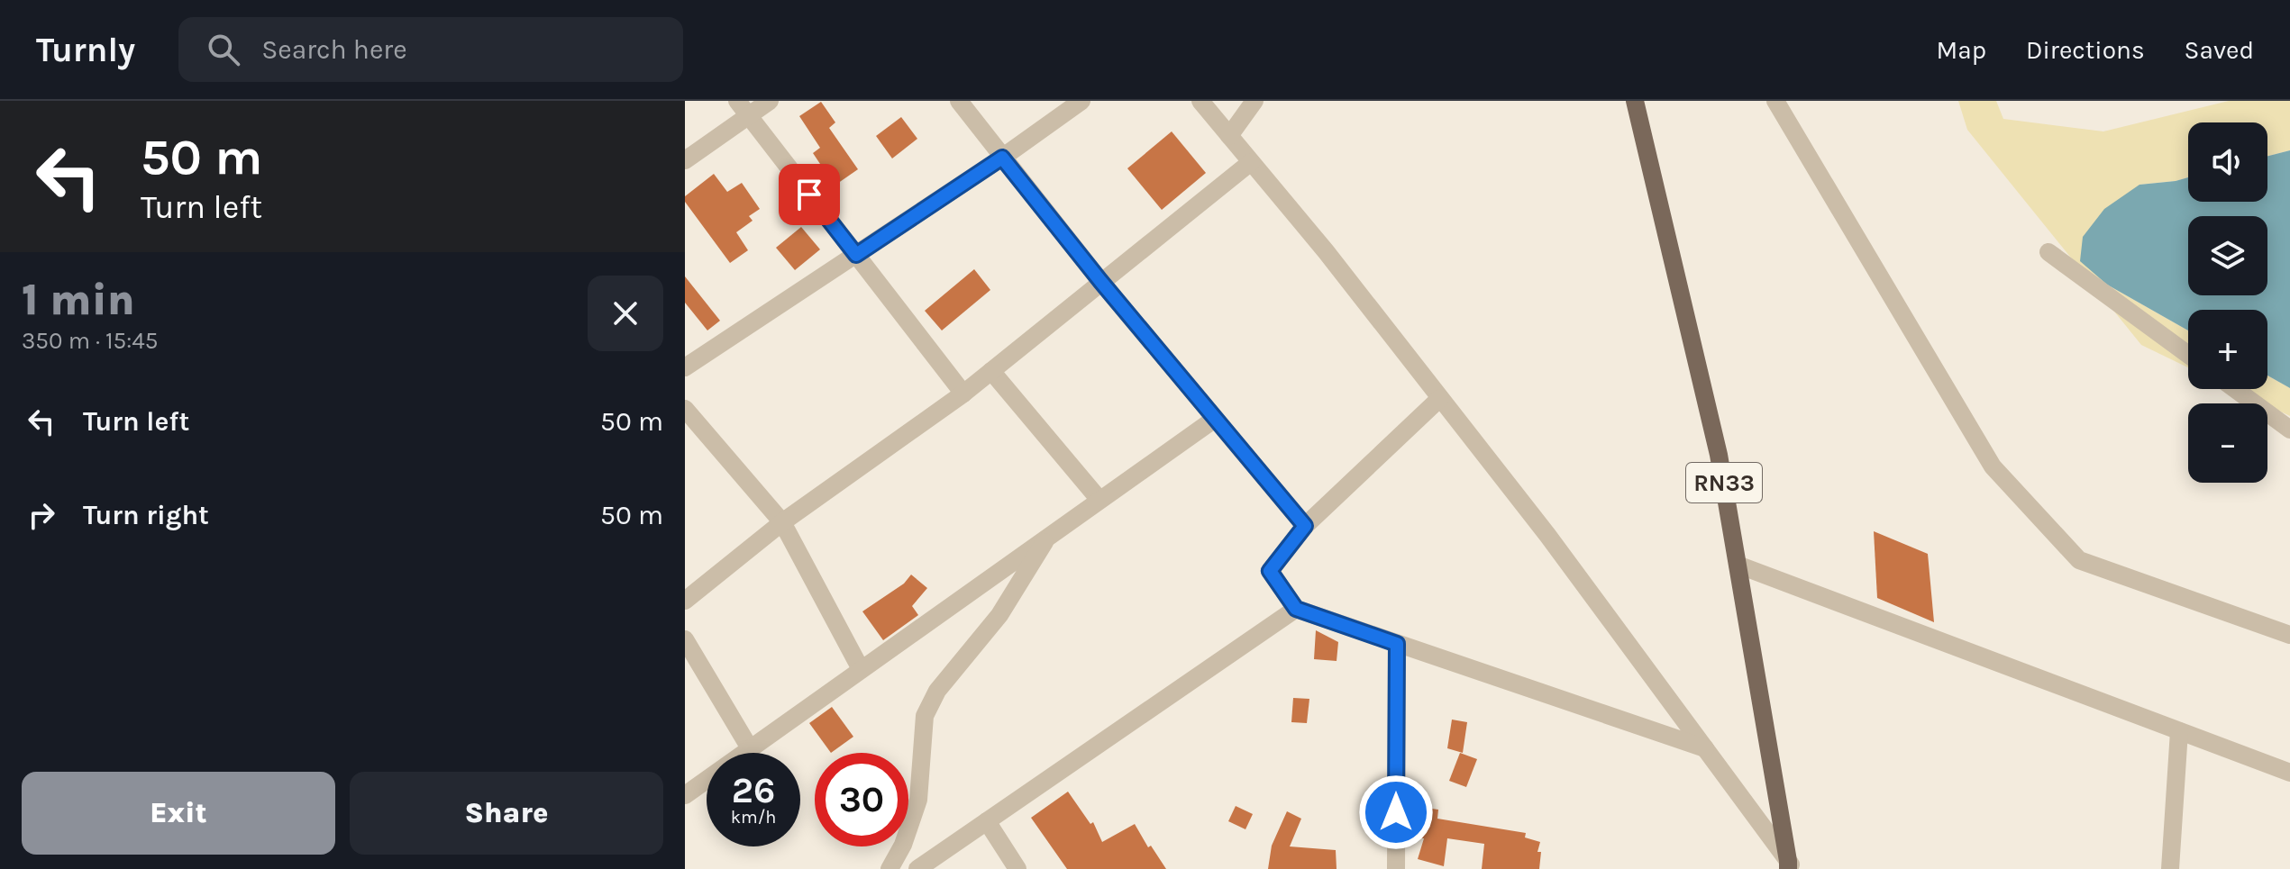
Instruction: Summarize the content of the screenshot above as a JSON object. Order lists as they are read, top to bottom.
{
  "streets": {
    "main road": ["RN33"]
  },
  "page": {
    "header": "Turnly",
    "search": "Search here",
    "nav": ["Map", "Directions", "Saved"],
    "turn": ["50 m", "Turn left"],
    "map_buttons": ["+", "−"],
    "heading": ["1 min", "350 m · 15:45"],
    "list": [
      {
        "name": "Turn left",
        "value": "50 m"
      },
      {
        "name": "Turn right",
        "value": "50 m"
      }
    ],
    "speed": "26 km/h",
    "limit": "30",
    "buttons": ["Exit", "Share"]
  }
}
